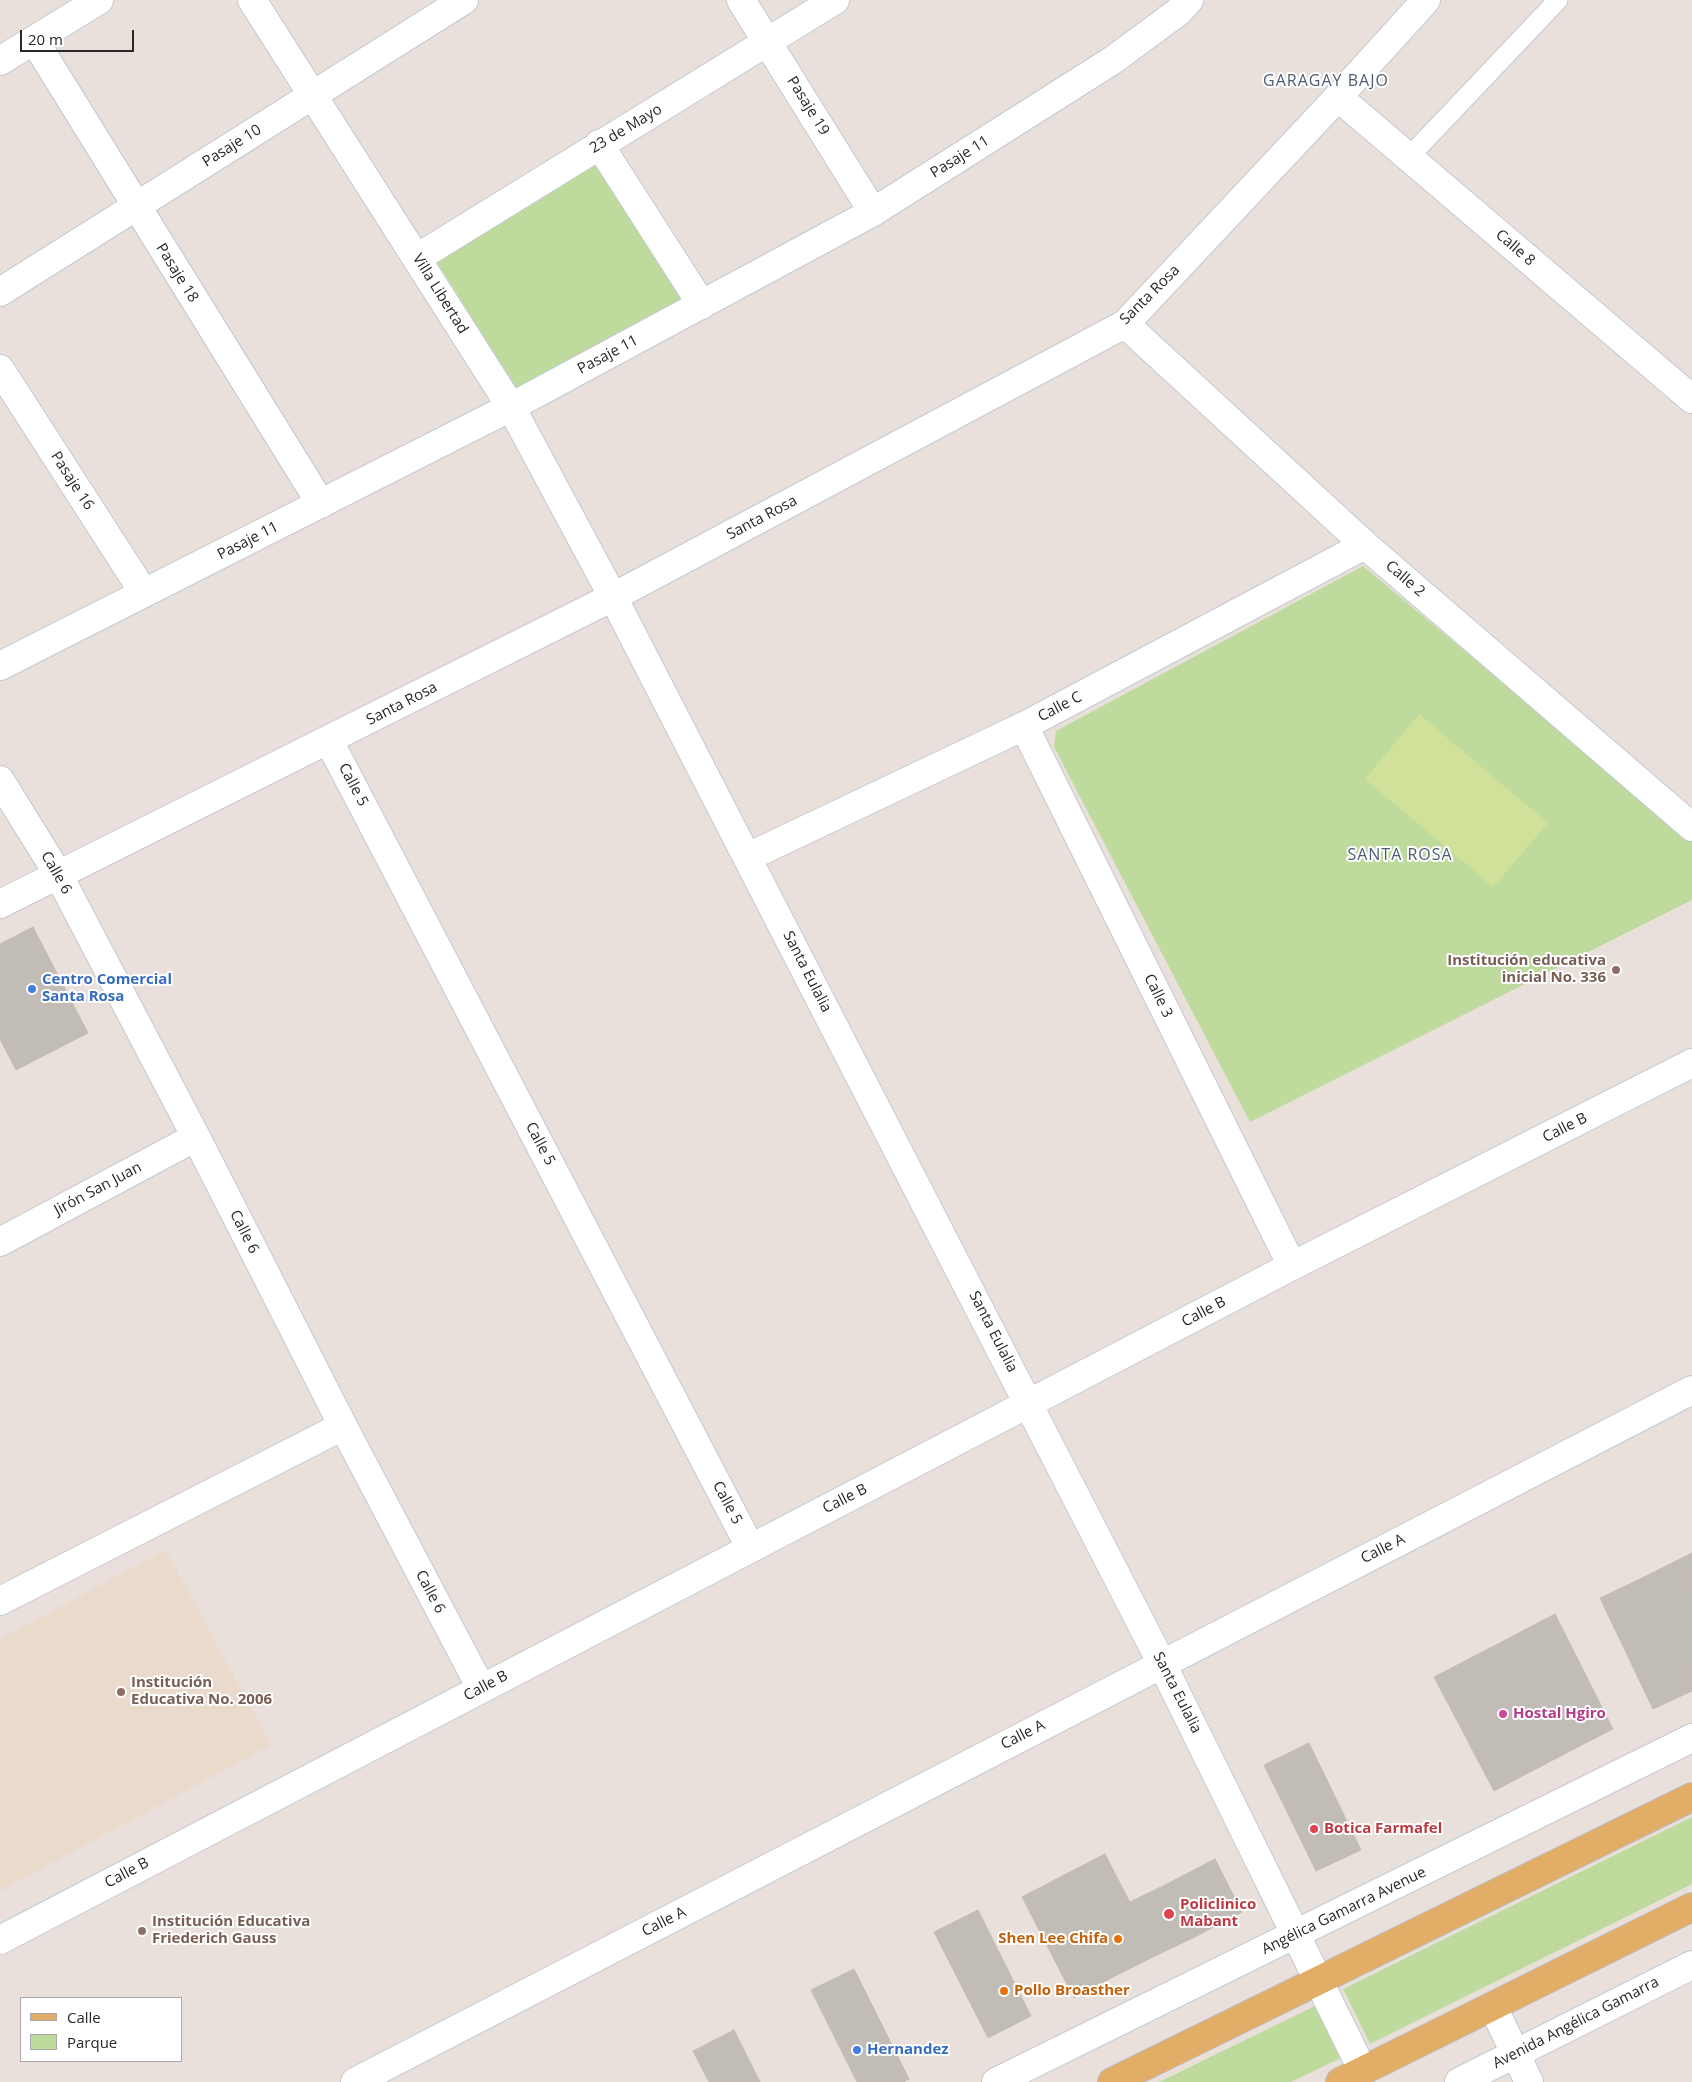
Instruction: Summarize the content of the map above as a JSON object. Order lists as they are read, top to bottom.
{
  "streets": {
    "street": [
      "Pasaje 19",
      "23 de Mayo",
      "Pasaje 10",
      "Pasaje 11",
      "Calle 8",
      "Pasaje 18",
      "Villa Libertad",
      "Santa Rosa",
      "Pasaje 16",
      "Calle 2",
      "Calle C",
      "Calle 5",
      "Calle 6",
      "Santa Eulalia",
      "Calle 3",
      "Calle B",
      "Jirón San Juan",
      "Calle A",
      "Angélica Gamarra Avenue",
      "Avenida Angélica Gamarra"
    ]
  },
  "crossings": [
    ["Pasaje 19", "23 de Mayo"],
    ["Pasaje 19", "Pasaje 11"],
    ["23 de Mayo", "Villa Libertad"],
    ["Pasaje 10", "Pasaje 18"],
    ["Pasaje 10", "Villa Libertad"],
    ["Pasaje 11", "Pasaje 18"],
    ["Pasaje 11", "Villa Libertad"],
    ["Pasaje 11", "Pasaje 16"],
    ["Calle 8", "Santa Rosa"],
    ["Villa Libertad", "Santa Rosa"],
    ["Villa Libertad", "Santa Eulalia"],
    ["Santa Rosa", "Calle 2"],
    ["Santa Rosa", "Calle 5"],
    ["Santa Rosa", "Calle 6"],
    ["Santa Rosa", "Santa Eulalia"],
    ["Calle 2", "Calle C"],
    ["Calle C", "Santa Eulalia"],
    ["Calle C", "Calle 3"],
    ["Calle 5", "Calle B"],
    ["Calle 6", "Calle B"],
    ["Calle 6", "Jirón San Juan"],
    ["Santa Eulalia", "Calle B"],
    ["Santa Eulalia", "Calle A"],
    ["Santa Eulalia", "Angélica Gamarra Avenue"],
    ["Calle 3", "Calle B"]
  ],
  "districts": ["GARAGAY BAJO", "SANTA ROSA"],
  "places": [
    "Institución educativa inicial No. 336",
    "Centro Comercial Santa Rosa",
    "Institución Educativa No. 2006",
    "Hostal Hgiro",
    "Botica Farmafel",
    "Policlinico Mabant",
    "Institución Educativa Friederich Gauss",
    "Shen Lee Chifa",
    "Pollo Broasther",
    "Hernandez"
  ],
  "legend": ["Calle", "Parque"],
  "scale_bar": "20 m"
}
